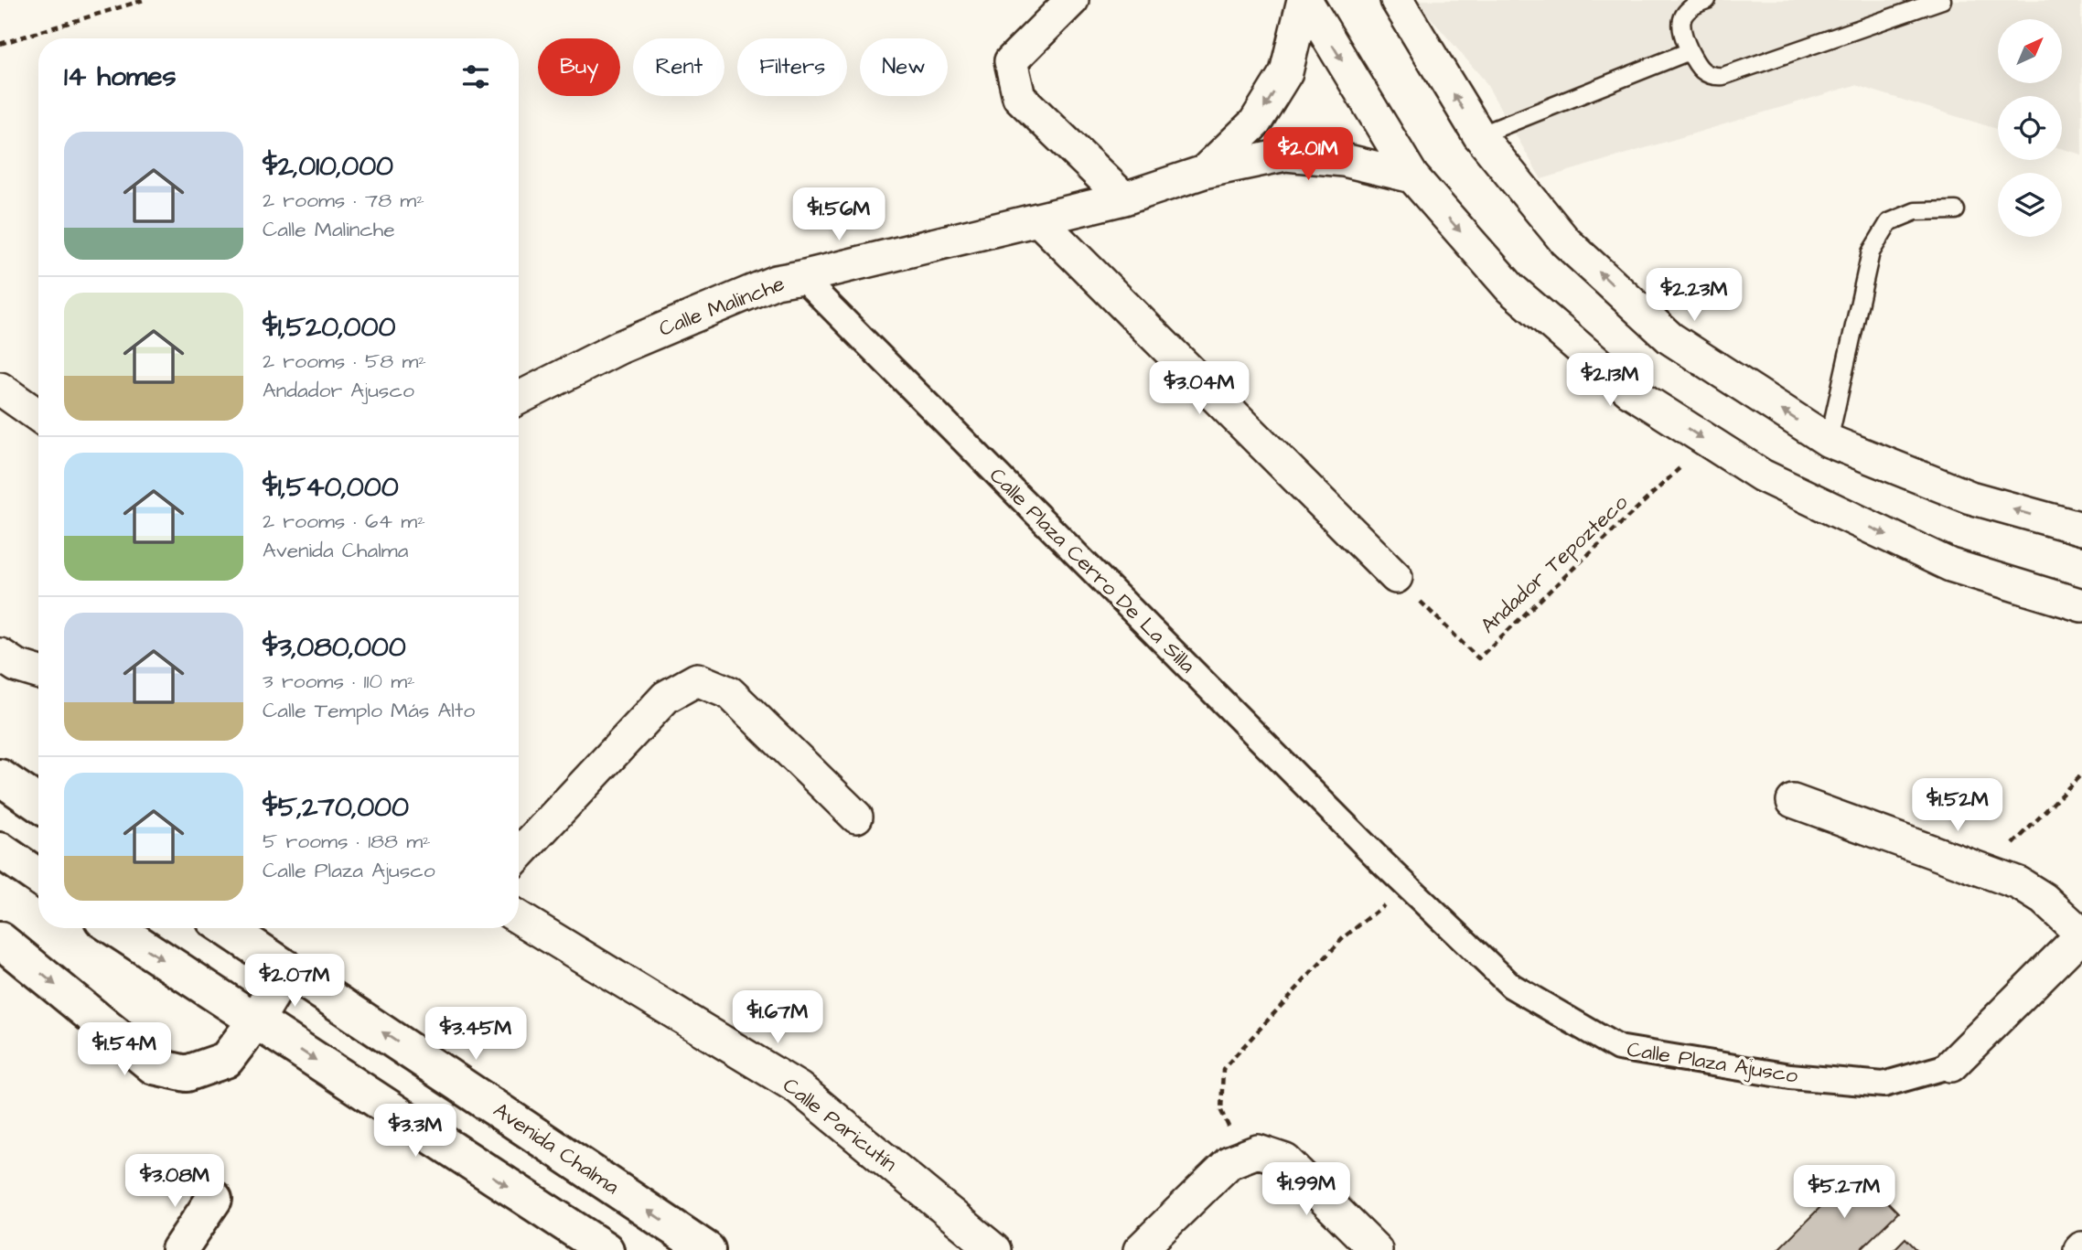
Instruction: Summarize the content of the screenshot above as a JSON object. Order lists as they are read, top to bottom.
{
  "streets": {
    "main road": ["Avenida Chalma"],
    "street": [
      "Calle Malinche",
      "Calle Plaza Cerro De La Silla",
      "Calle Plaza Ajusco",
      "Calle Paricutín"
    ],
    "path": ["Andador Tepozteco"]
  },
  "crossings": [
    ["Calle Malinche", "Calle Plaza Cerro De La Silla"],
    ["Calle Plaza Cerro De La Silla", "Calle Plaza Ajusco"]
  ],
  "north": "top right",
  "page": {
    "chip": [
      "Buy",
      "Rent",
      "Filters",
      "New"
    ],
    "heading": "14 homes",
    "list": [
      {
        "name": "$2,010,000",
        "note": "2 rooms · 78 m² · Calle Malinche"
      },
      {
        "name": "$1,520,000",
        "note": "2 rooms · 58 m² · Andador Ajusco"
      },
      {
        "name": "$1,540,000",
        "note": "2 rooms · 64 m² · Avenida Chalma"
      },
      {
        "name": "$3,080,000",
        "note": "3 rooms · 110 m² · Calle Templo Más Alto"
      },
      {
        "name": "$5,270,000",
        "note": "5 rooms · 188 m² · Calle Plaza Ajusco"
      }
    ],
    "price": [
      "$2.01M",
      "$1.56M",
      "$2.23M",
      "$2.13M",
      "$3.04M",
      "$1.52M",
      "$2.07M",
      "$1.67M",
      "$3.45M",
      "$1.54M",
      "$3.3M",
      "$3.08M",
      "$1.99M",
      "$5.27M"
    ]
  }
}
